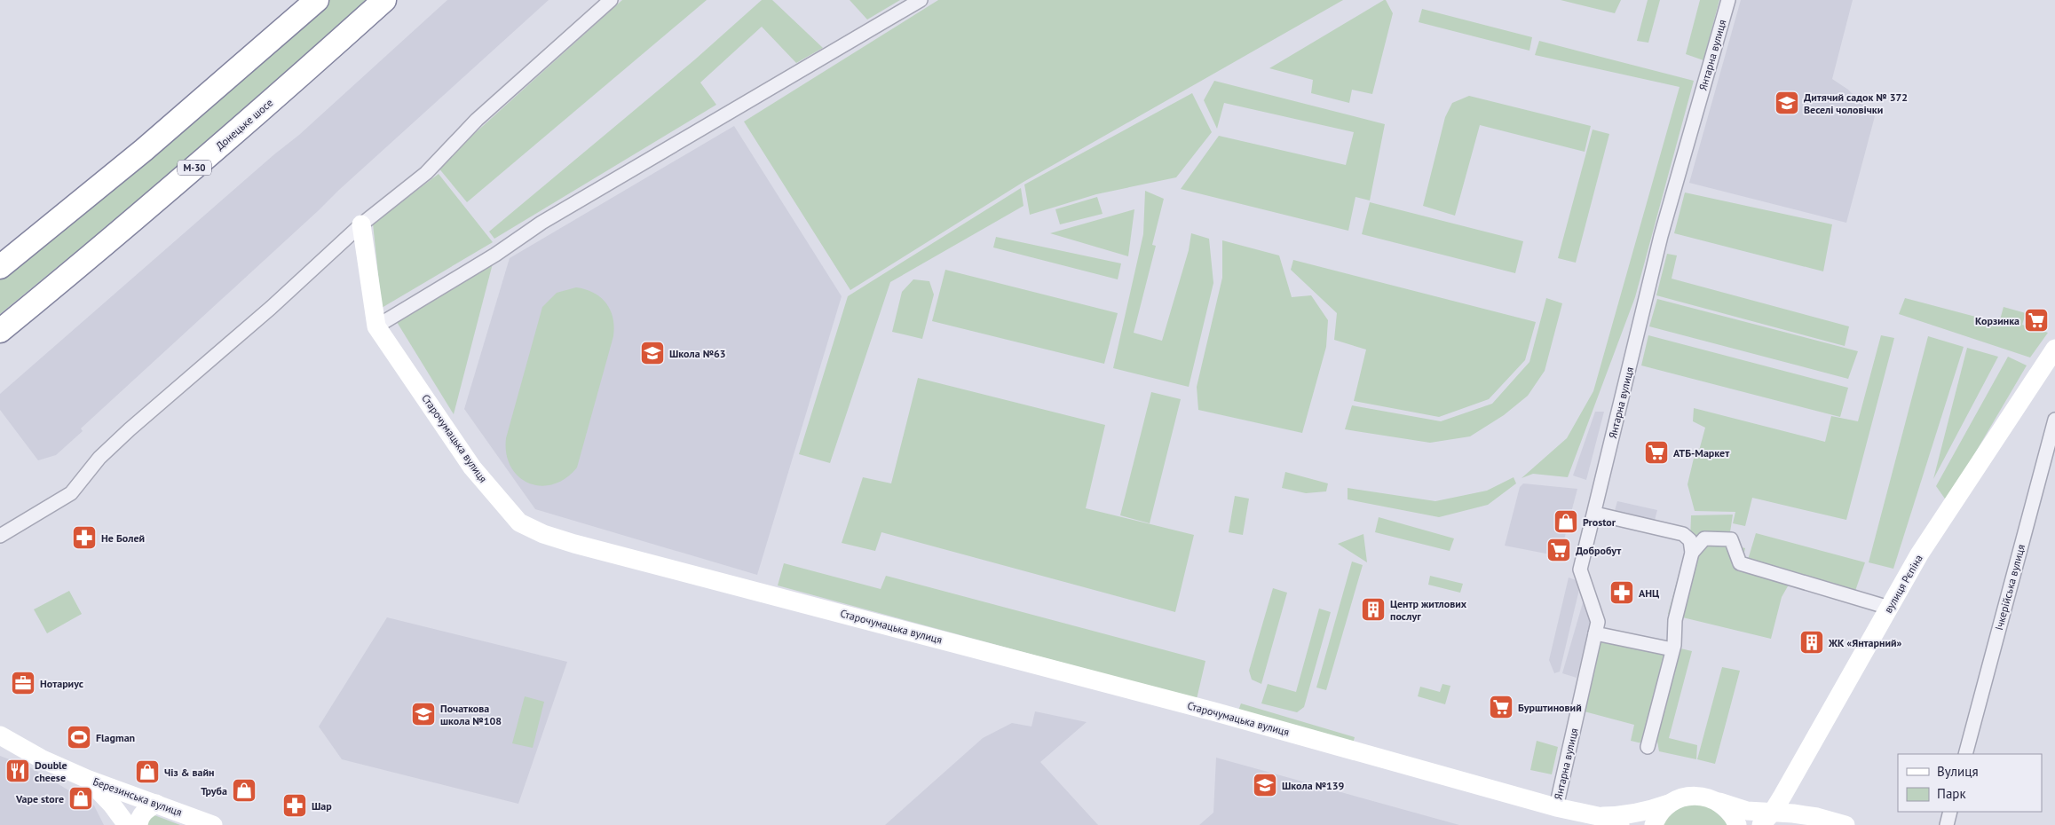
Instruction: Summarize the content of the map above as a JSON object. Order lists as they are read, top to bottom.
{
  "streets": {
    "highway": ["Донецьке шосе", "М-30"],
    "street": [
      "Янтарна вулиця",
      "Старочумацька вулиця",
      "вулиця Рєпіна",
      "Ічкерійська вулиця",
      "Березинська вулиця"
    ]
  },
  "crossings": [
    ["Янтарна вулиця", "Старочумацька вулиця"],
    ["Старочумацька вулиця", "вулиця Рєпіна"]
  ],
  "places": {
    "school or university": [
      "Дитячий садок № 372 Веселі чоловічки",
      "Школа №63",
      "Початкова школа №108",
      "Школа №139"
    ],
    "supermarket": [
      "Корзинка",
      "АТБ-Маркет",
      "Добробут",
      "Бурштиновий"
    ],
    "shop": [
      "Prostor",
      "Чіз & вайн",
      "Труба",
      "Vape store"
    ],
    "pharmacy": ["Не Болей", "АНЦ", "Шар"],
    "building": ["Центр житлових послуг", "ЖК «Янтарний»"],
    "office": ["Нотариус"],
    "sports": ["Flagman"],
    "restaurant": ["Double cheese"]
  },
  "legend": ["Вулиця", "Парк"]
}
